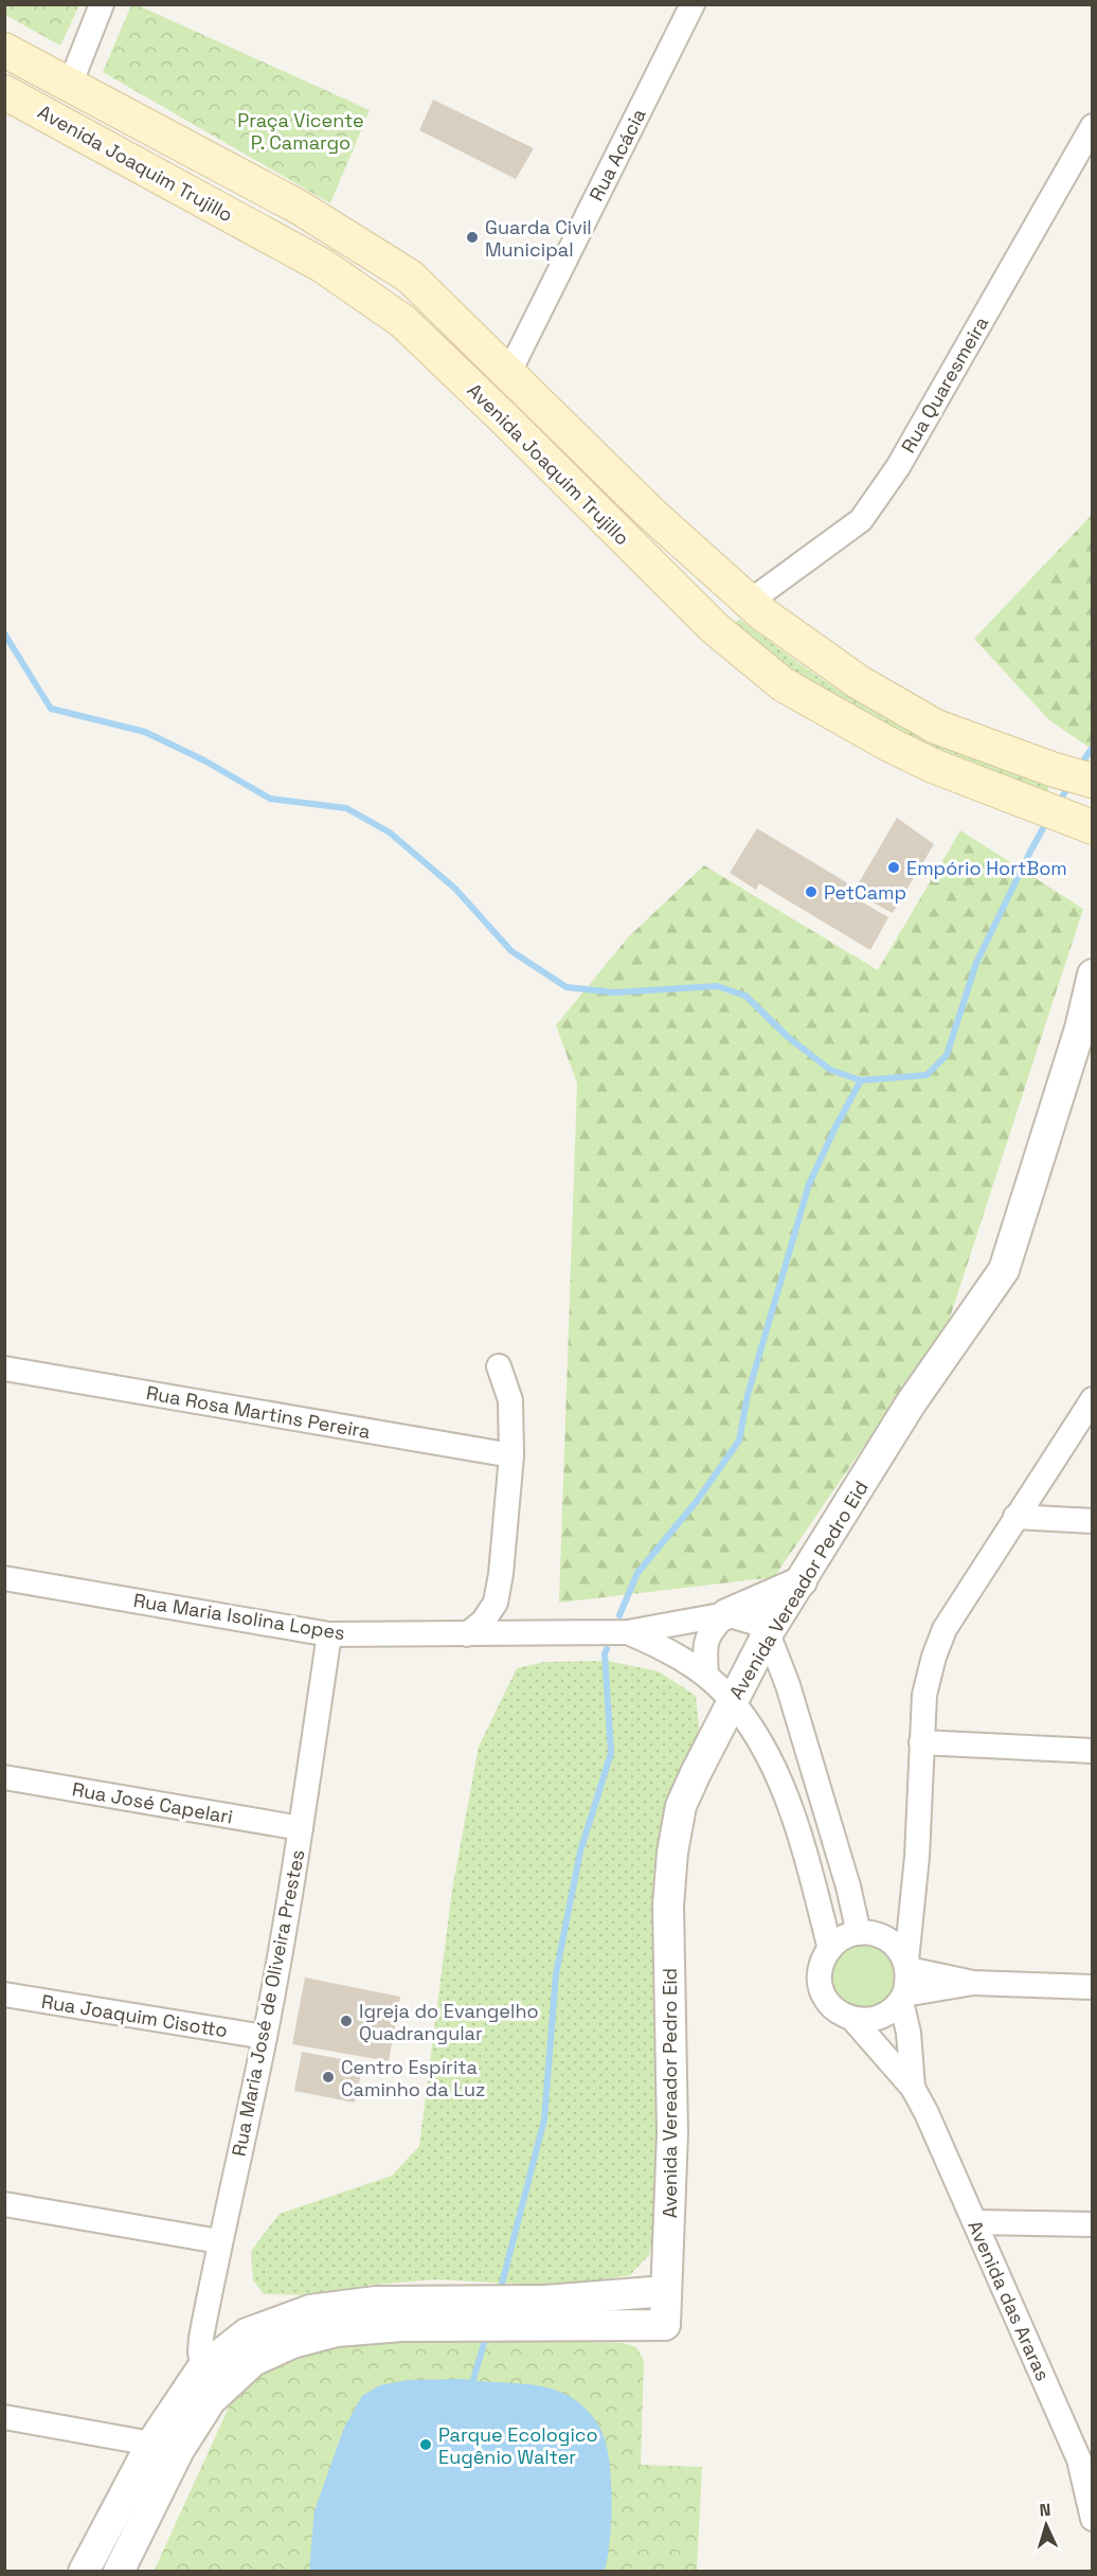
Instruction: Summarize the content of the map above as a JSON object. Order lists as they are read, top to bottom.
{
  "streets": {
    "main road": ["Avenida Joaquim Trujillo"],
    "street": [
      "Rua Acácia",
      "Rua Quaresmeira",
      "Rua Rosa Martins Pereira",
      "Avenida Vereador Pedro Eid",
      "Rua Maria Isolina Lopes",
      "Rua José Capelari",
      "Rua Maria José de Oliveira Prestes",
      "Rua Joaquim Cisotto",
      "Avenida das Araras"
    ]
  },
  "crossings": [
    ["Rua Acácia", "Avenida Joaquim Trujillo"],
    ["Avenida Joaquim Trujillo", "Rua Quaresmeira"],
    ["Avenida Vereador Pedro Eid", "Rua Maria Isolina Lopes"],
    ["Avenida Vereador Pedro Eid", "Rua Maria José de Oliveira Prestes"],
    ["Rua Maria Isolina Lopes", "Rua Maria José de Oliveira Prestes"],
    ["Rua Maria Isolina Lopes", "Avenida das Araras"],
    ["Rua José Capelari", "Rua Maria José de Oliveira Prestes"],
    ["Rua Maria José de Oliveira Prestes", "Rua Joaquim Cisotto"]
  ],
  "parks": ["Praça Vicente P. Camargo"],
  "places": [
    "Guarda Civil Municipal",
    "Empório HortBom",
    "PetCamp",
    "Igreja do Evangelho Quadrangular",
    "Centro Espírita Caminho da Luz",
    "Parque Ecologico Eugênio Walter"
  ],
  "north": "top"
}
